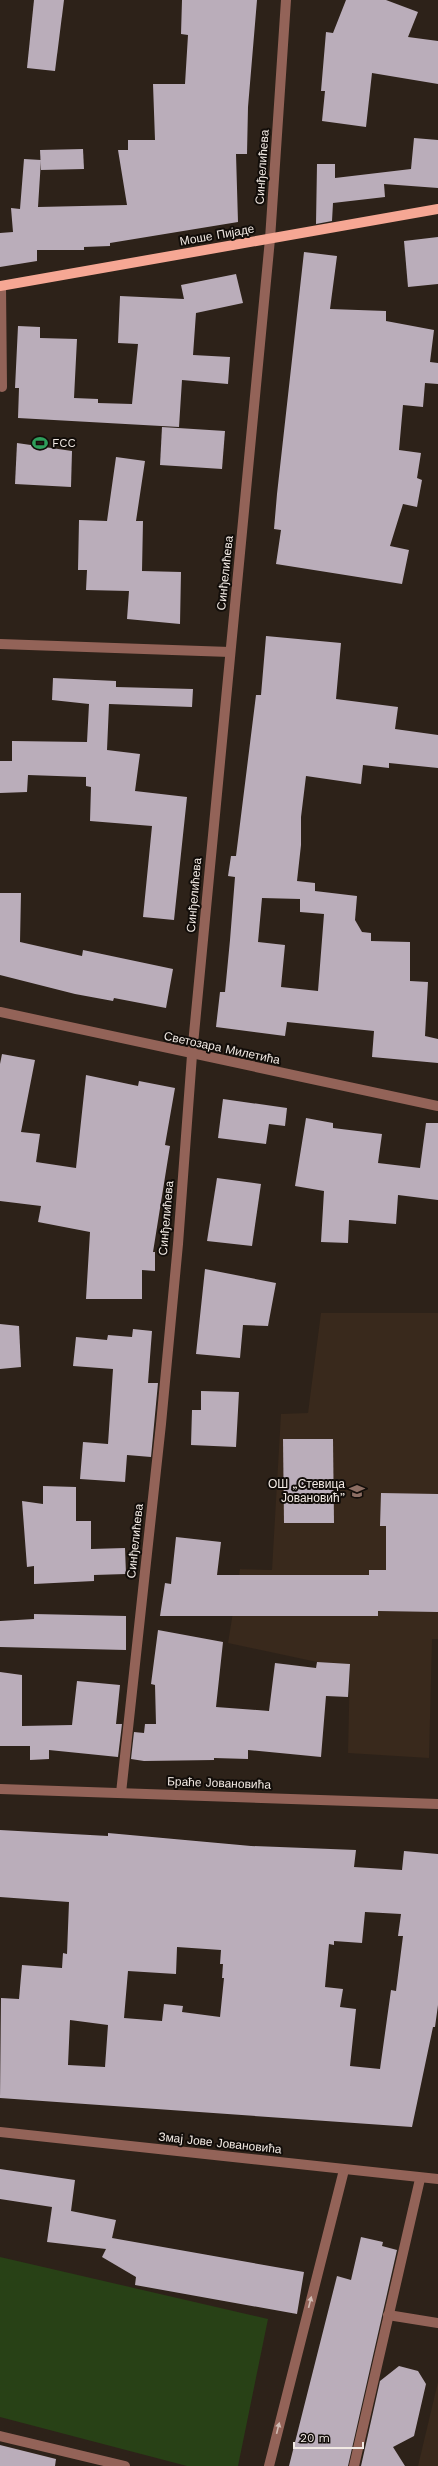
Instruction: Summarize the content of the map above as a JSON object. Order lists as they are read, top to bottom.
{
  "streets": {
    "main road": ["Моше Пијаде"],
    "street": [
      "Синђелићева",
      "Светозара Милетића",
      "Браће Јовановића",
      "Змај Јове Јовановића"
    ]
  },
  "crossings": [
    ["Синђелићева", "Моше Пијаде"],
    ["Синђелићева", "Светозара Милетића"],
    ["Синђелићева", "Браће Јовановића"]
  ],
  "places": {
    "sports": ["FCC"],
    "school or university": ["ОШ „Стевица Јовановић”"]
  },
  "scale_bar": "20 m"
}
